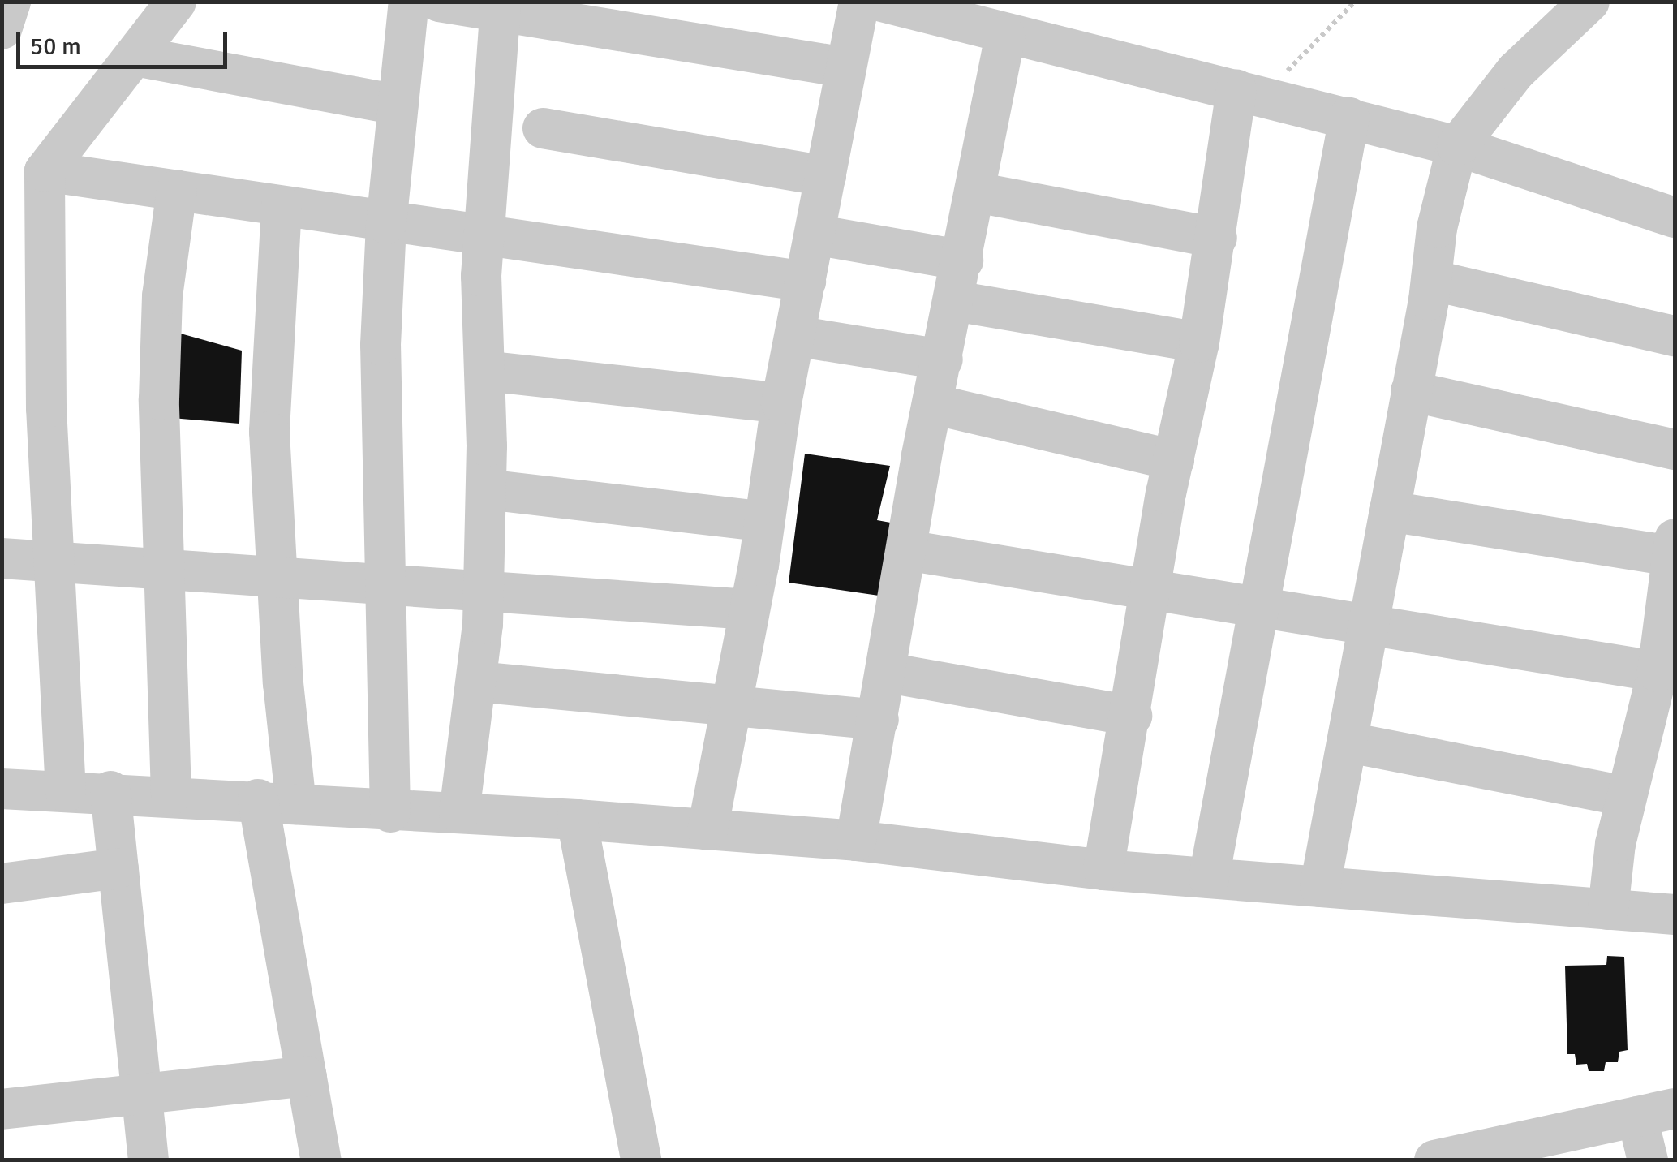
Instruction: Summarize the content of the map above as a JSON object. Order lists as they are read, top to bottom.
{
  "scale_bar": "50 m"
}
